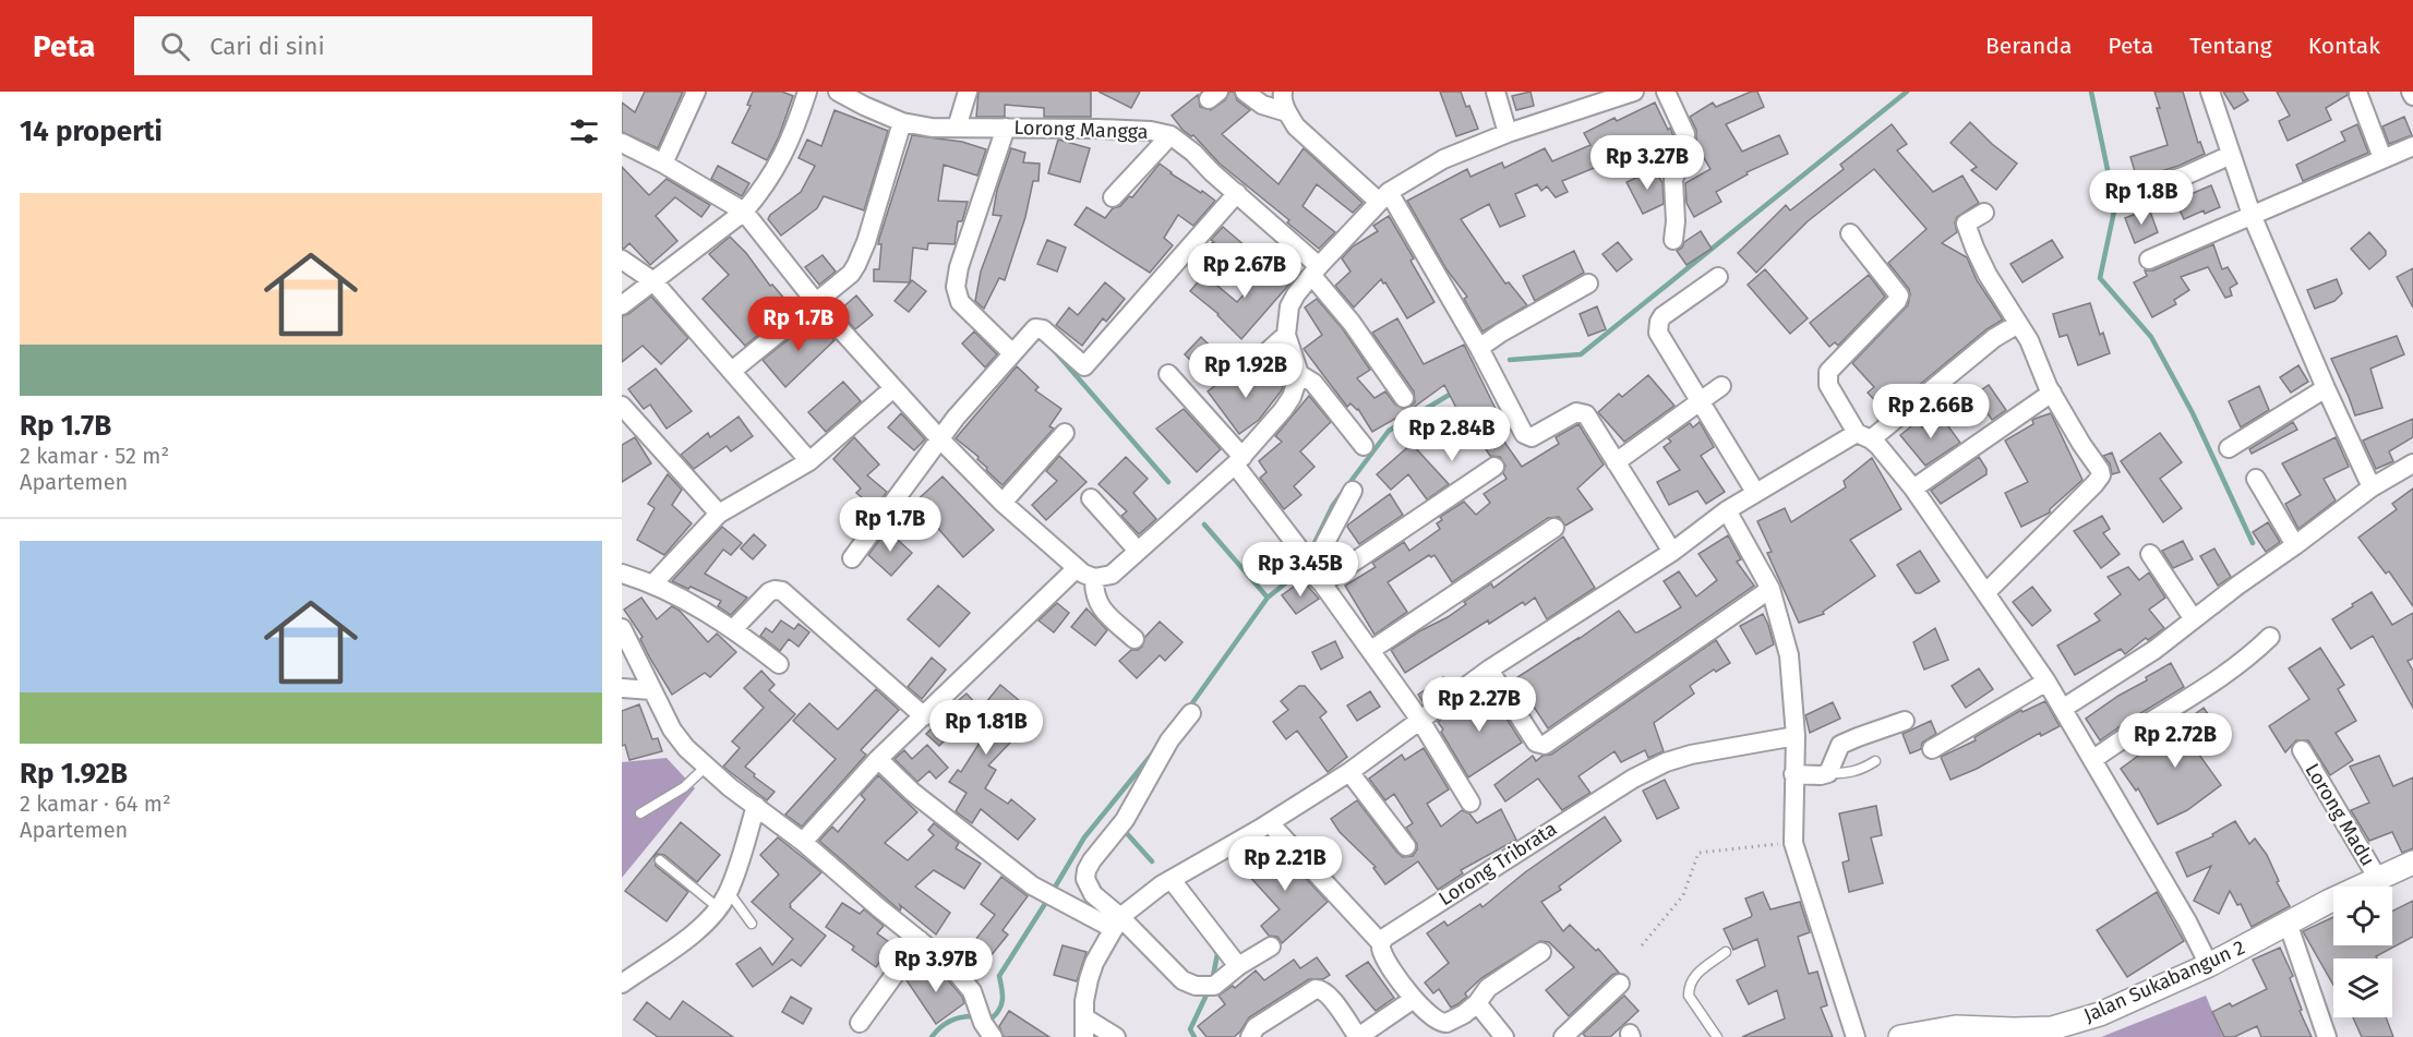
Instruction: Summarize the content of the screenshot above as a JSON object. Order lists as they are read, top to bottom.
{
  "streets": {
    "street": [
      "Lorong Mangga",
      "Lorong Madu",
      "Lorong Tribrata",
      "Jalan Sukabangun 2"
    ]
  },
  "crossings": [
    ["Lorong Madu", "Jalan Sukabangun 2"]
  ],
  "page": {
    "header": "Peta",
    "search": "Cari di sini",
    "nav": [
      "Beranda",
      "Peta",
      "Tentang",
      "Kontak"
    ],
    "heading": "14 properti",
    "price": [
      "Rp 3.27B",
      "Rp 1.8B",
      "Rp 2.67B",
      "Rp 1.7B",
      "Rp 1.92B",
      "Rp 2.66B",
      "Rp 2.84B",
      "Rp 1.7B",
      "Rp 3.45B",
      "Rp 2.27B",
      "Rp 1.81B",
      "Rp 2.72B",
      "Rp 2.21B",
      "Rp 3.97B"
    ],
    "list": [
      {
        "name": "Rp 1.7B",
        "note": "2 kamar · 52 m² · Apartemen"
      },
      {
        "name": "Rp 1.92B",
        "note": "2 kamar · 64 m² · Apartemen"
      }
    ]
  }
}
